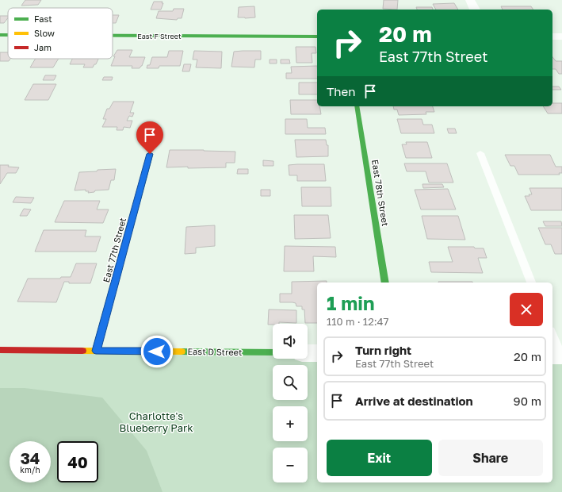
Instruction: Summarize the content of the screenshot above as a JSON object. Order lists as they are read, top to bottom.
{
  "streets": {
    "street": [
      "East F Street",
      "East 78th Street",
      "East 77th Street",
      "East D Street"
    ]
  },
  "crossings": [
    ["East 77th Street", "East D Street"]
  ],
  "parks": ["Charlotte's Blueberry Park"],
  "legend": ["Fast", "Slow", "Jam"],
  "page": {
    "turn": ["20 m", "East 77th Street"],
    "then": "Then",
    "heading": ["1 min", "110 m · 12:47"],
    "map_buttons": ["+", "−"],
    "list": [
      {
        "name": "Turn right",
        "note": "East 77th Street",
        "value": "20 m"
      },
      {
        "name": "Arrive at destination",
        "value": "90 m"
      }
    ],
    "buttons": ["Exit", "Share"],
    "speed": "34 km/h",
    "limit": "40"
  }
}
